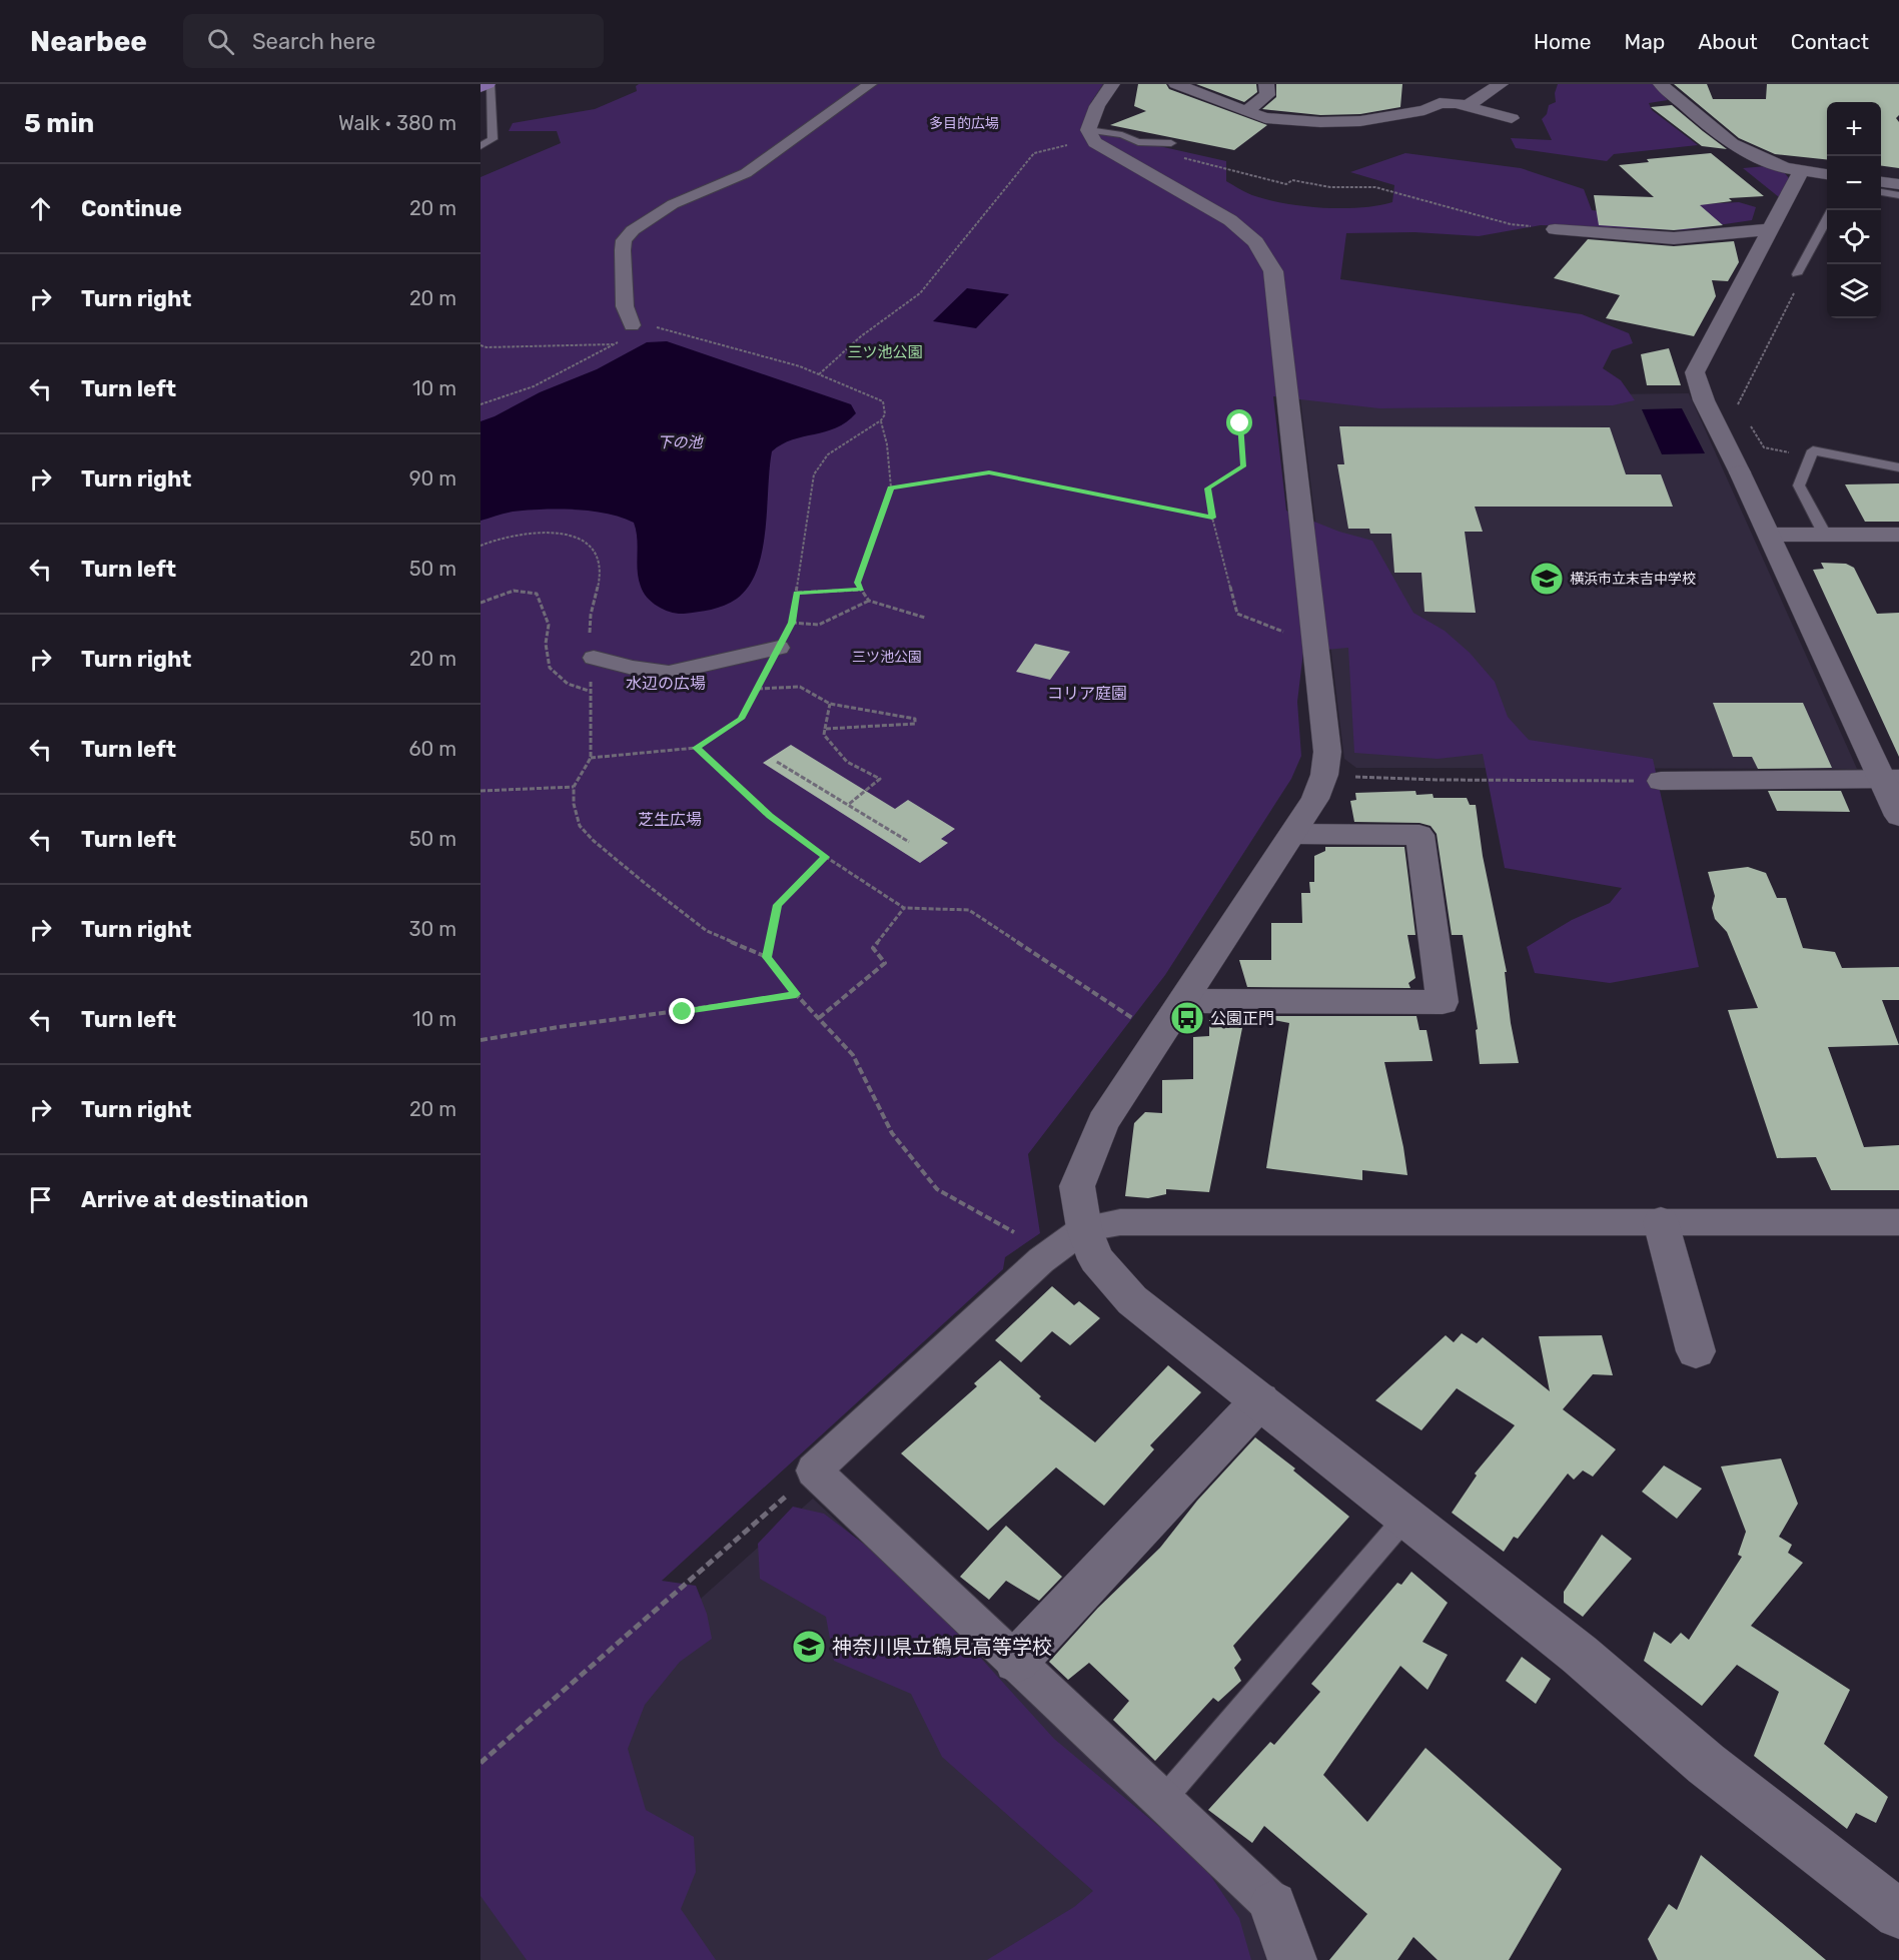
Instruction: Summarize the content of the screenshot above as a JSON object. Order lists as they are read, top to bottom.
{
  "districts": ["三ツ池公園"],
  "water": ["下の池"],
  "parks": [
    "多目的広場",
    "三ツ池公園",
    "水辺の広場",
    "コリア庭園",
    "芝生広場"
  ],
  "places": {
    "school or university": ["横浜市立末吉中学校", "神奈川県立鶴見高等学校"],
    "bus stop": ["公園正門"]
  },
  "page": {
    "header": "Nearbee",
    "search": "Search here",
    "nav": [
      "Home",
      "Map",
      "About",
      "Contact"
    ],
    "heading": ["5 min", "Walk · 380 m"],
    "map_buttons": ["+", "−"],
    "list": [
      ["Continue", "20 m"],
      ["Turn right", "20 m"],
      ["Turn left", "10 m"],
      ["Turn right", "90 m"],
      ["Turn left", "50 m"],
      ["Turn right", "20 m"],
      ["Turn left", "60 m"],
      ["Turn left", "50 m"],
      ["Turn right", "30 m"],
      ["Turn left", "10 m"],
      ["Turn right", "20 m"],
      "Arrive at destination"
    ]
  }
}
